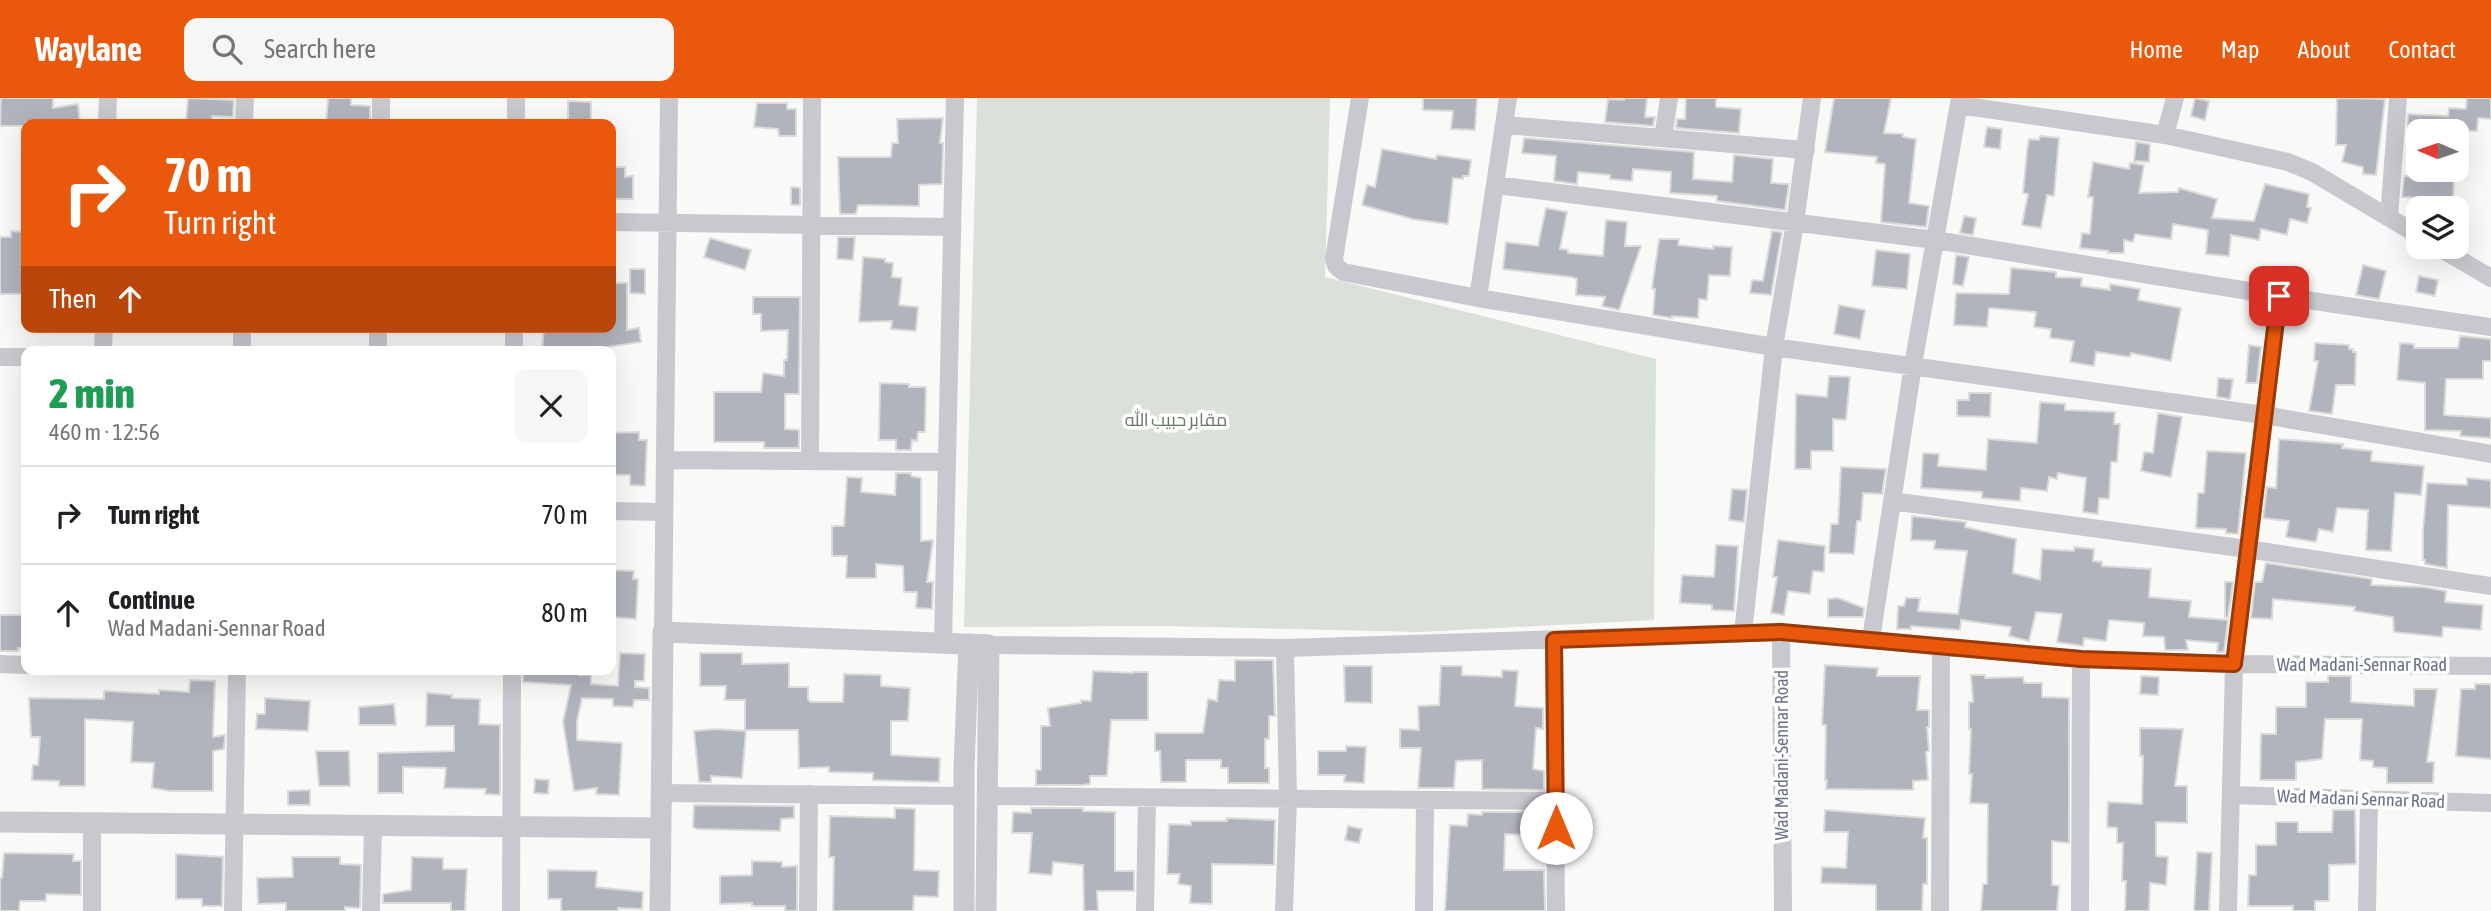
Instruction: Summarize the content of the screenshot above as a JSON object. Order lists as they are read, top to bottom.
{
  "streets": {
    "street": ["Wad Madani-Sennar Road", "Wad Madani Sennar Road"]
  },
  "parks": ["مقابر حبيب الله"],
  "north": "left",
  "page": {
    "header": "Waylane",
    "search": "Search here",
    "nav": [
      "Home",
      "Map",
      "About",
      "Contact"
    ],
    "turn": ["70 m", "Turn right"],
    "then": "Then",
    "heading": ["2 min", "460 m · 12:56"],
    "list": [
      {
        "name": "Turn right",
        "value": "70 m"
      },
      {
        "name": "Continue",
        "note": "Wad Madani-Sennar Road",
        "value": "80 m"
      }
    ]
  }
}
